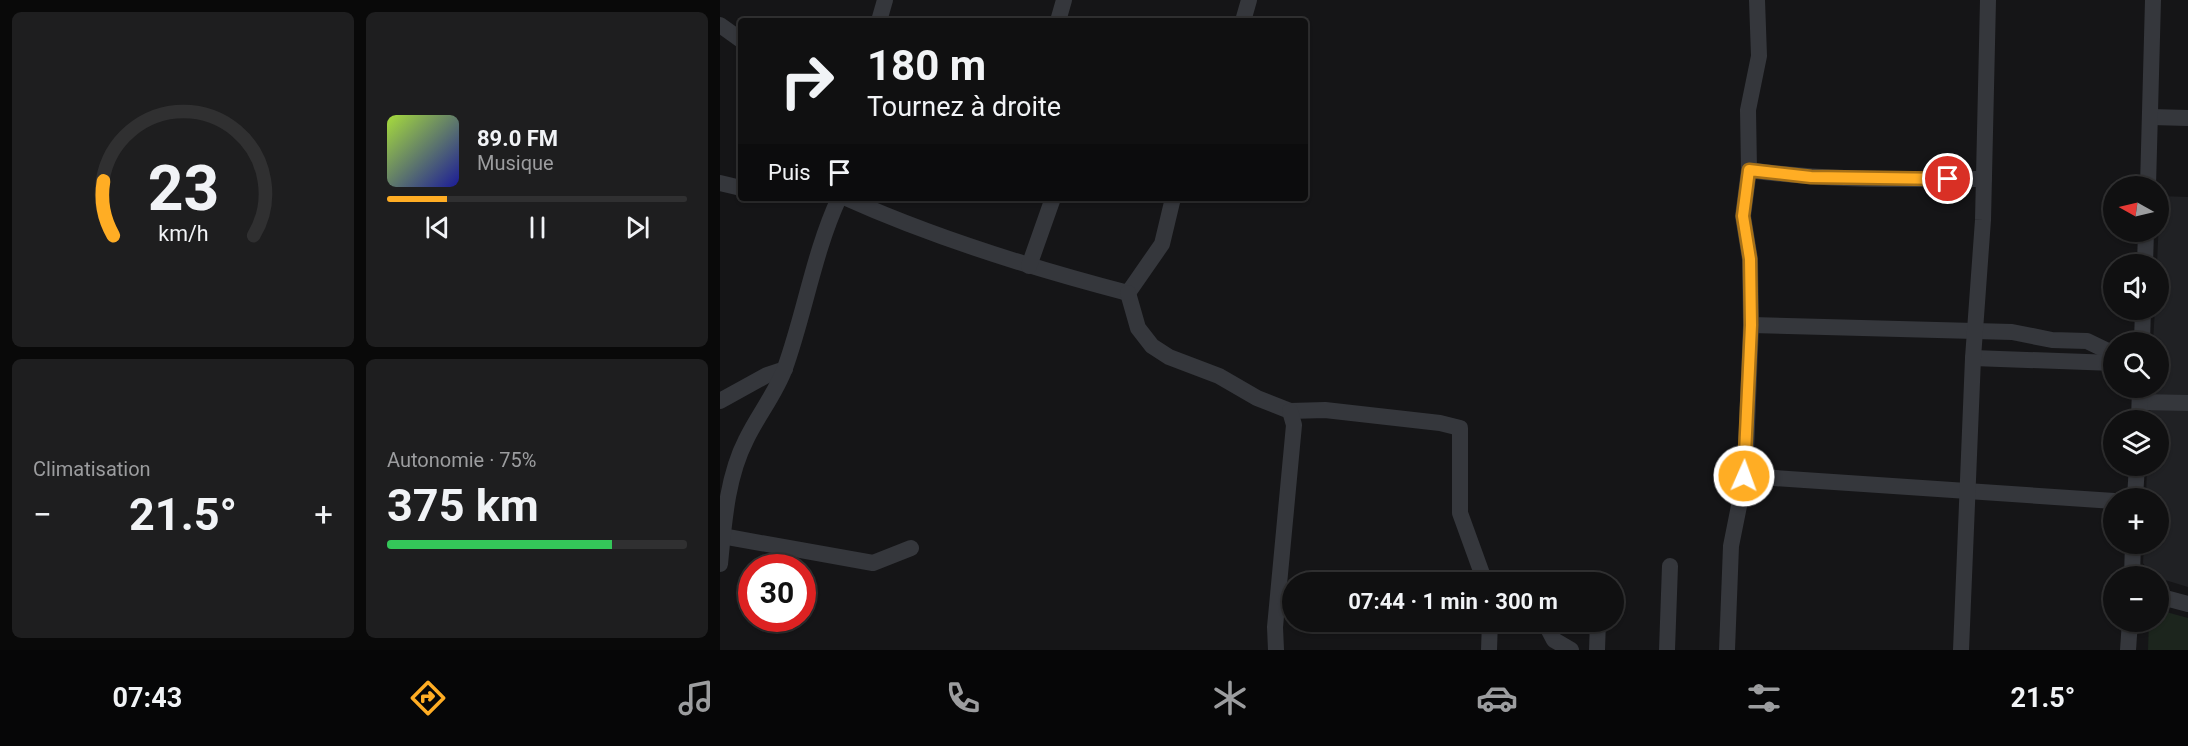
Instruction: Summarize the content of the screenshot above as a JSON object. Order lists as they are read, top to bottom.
{
  "north": "left",
  "page": {
    "turn": ["180 m", "Tournez à droite"],
    "song": ["89.0 FM", "Musique"],
    "then": "Puis",
    "map_buttons": ["+", "−"],
    "tile": [
      "Climatisation",
      ["Autonomie · 75%", "375 km"]
    ],
    "heat": ["−", "21.5°", "+"],
    "limit": "30",
    "trip": "07:44 · 1 min · 300 m",
    "tabs": ["07:43", "21.5°"],
    "gauge": ["23", "km/h"]
  }
}
